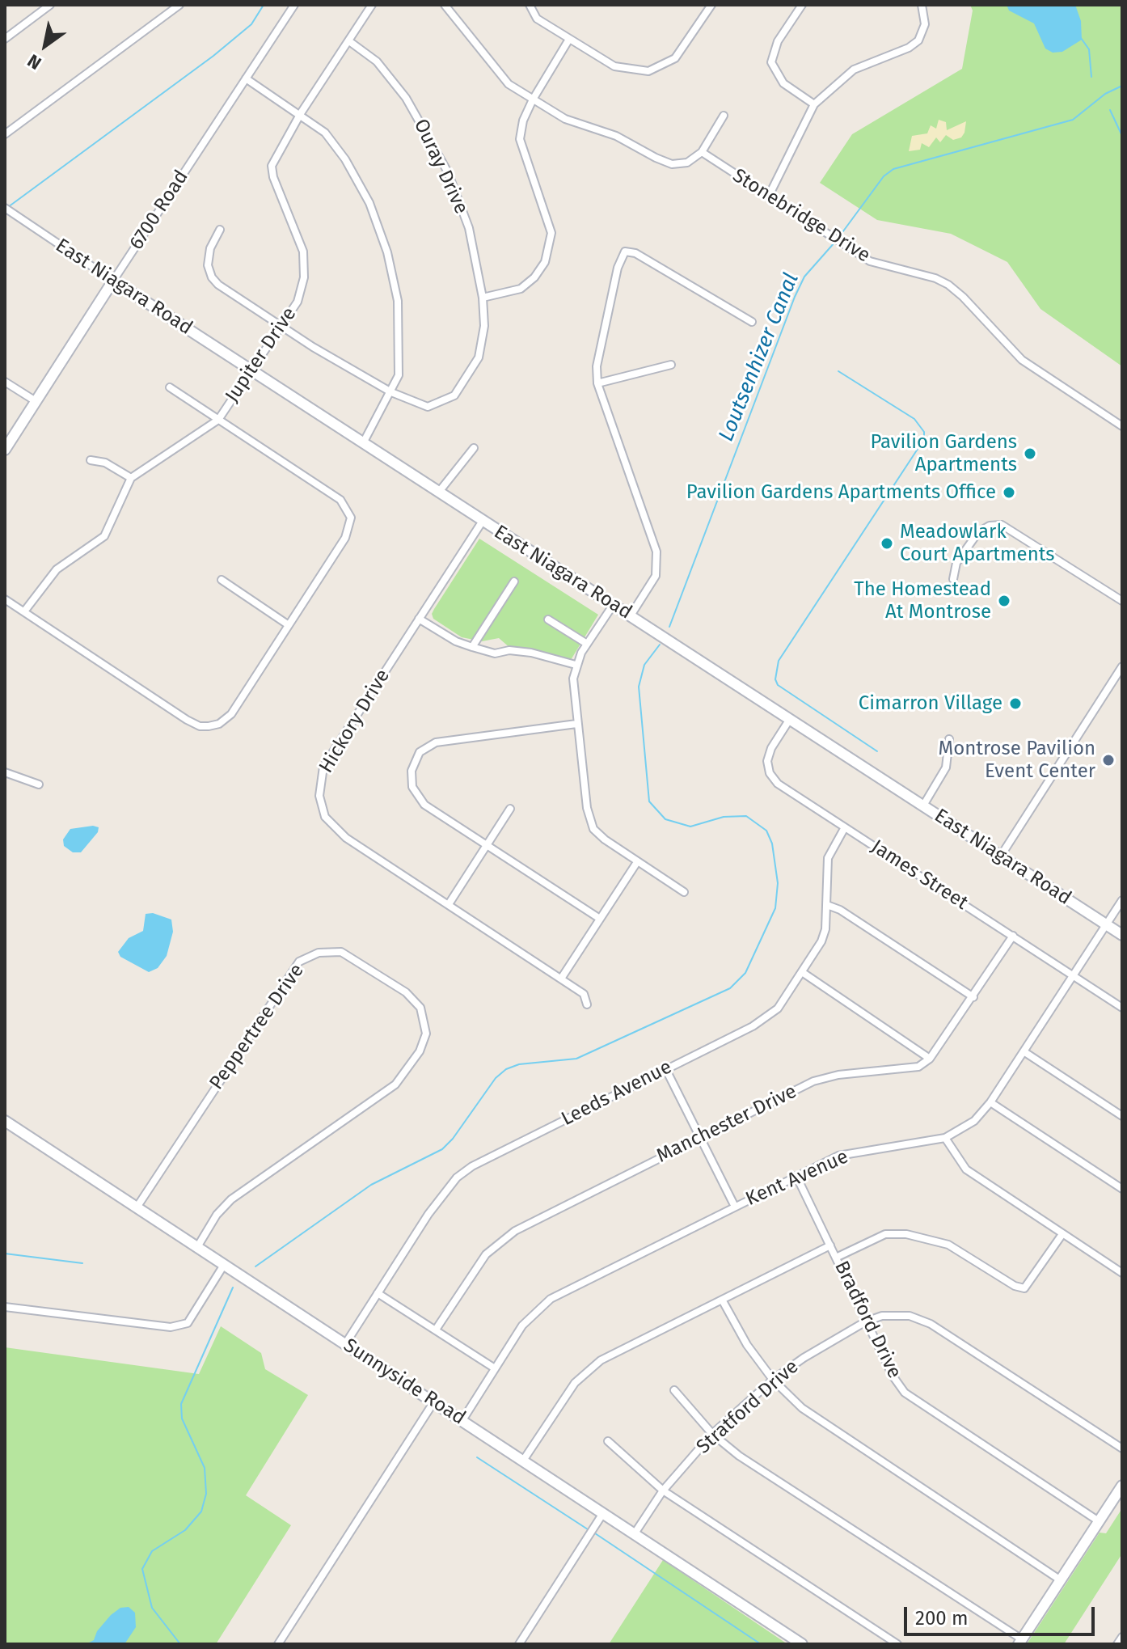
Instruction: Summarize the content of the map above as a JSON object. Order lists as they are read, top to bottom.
{
  "streets": {
    "street": [
      "Ouray Drive",
      "6700 Road",
      "Stonebridge Drive",
      "East Niagara Road",
      "Jupiter Drive",
      "Hickory Drive",
      "James Street",
      "Peppertree Drive",
      "Leeds Avenue",
      "Manchester Drive",
      "Kent Avenue",
      "Bradford Drive",
      "Sunnyside Road",
      "Stratford Drive"
    ]
  },
  "crossings": [
    ["Ouray Drive", "Jupiter Drive"],
    ["6700 Road", "East Niagara Road"],
    ["East Niagara Road", "Jupiter Drive"],
    ["East Niagara Road", "Hickory Drive"],
    ["East Niagara Road", "James Street"],
    ["East Niagara Road", "Kent Avenue"],
    ["James Street", "Leeds Avenue"],
    ["James Street", "Kent Avenue"],
    ["Peppertree Drive", "Sunnyside Road"],
    ["Leeds Avenue", "Sunnyside Road"],
    ["Kent Avenue", "Bradford Drive"],
    ["Kent Avenue", "Sunnyside Road"],
    ["Bradford Drive", "Stratford Drive"],
    ["Sunnyside Road", "Stratford Drive"]
  ],
  "water": ["Loutsenhizer Canal"],
  "places": [
    "Pavilion Gardens Apartments",
    "Pavilion Gardens Apartments Office",
    "Meadowlark Court Apartments",
    "The Homestead At Montrose",
    "Cimarron Village",
    "Montrose Pavilion Event Center"
  ],
  "scale_bar": "200 m",
  "north": "bottom left"
}
